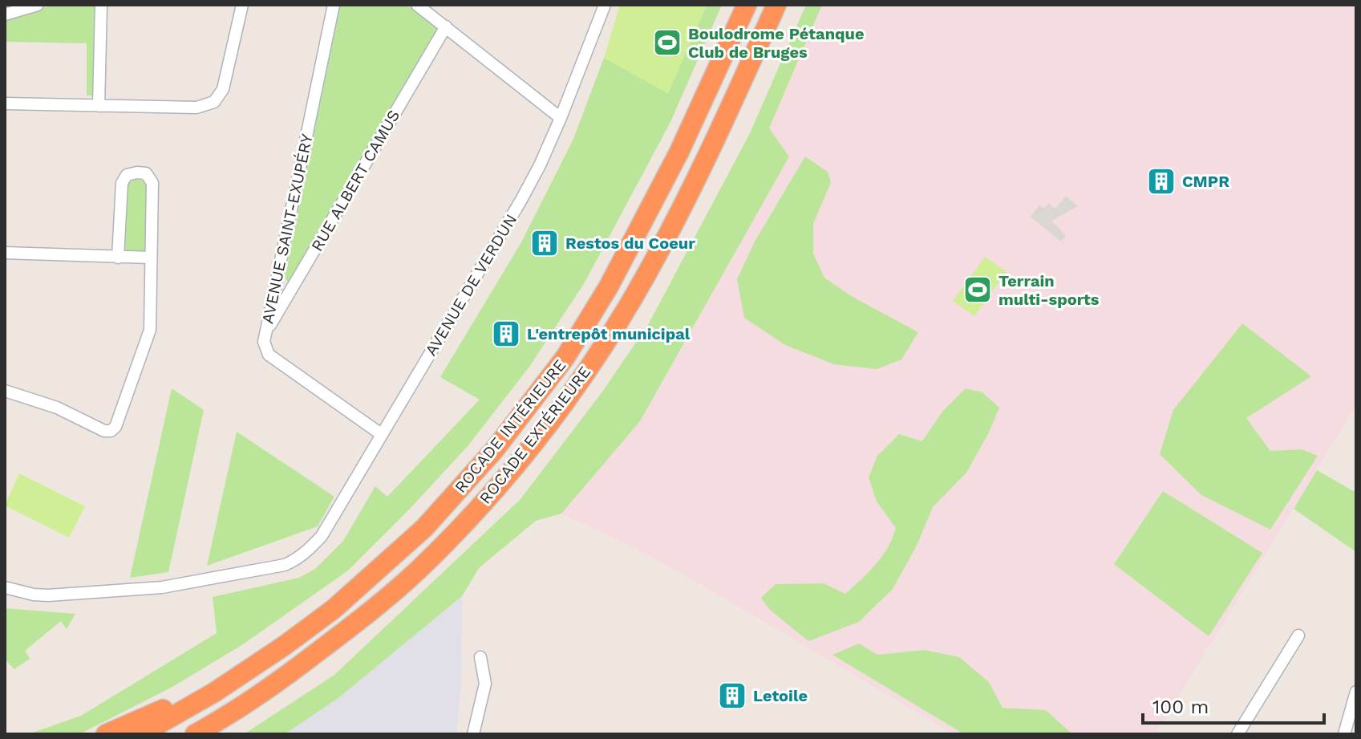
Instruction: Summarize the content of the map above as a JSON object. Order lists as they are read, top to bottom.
{
  "streets": {
    "highway": ["ROCADE INTÉRIEURE", "ROCADE EXTÉRIEURE"],
    "street": ["RUE ALBERT CAMUS", "AVENUE SAINT-EXUPÉRY", "AVENUE DE VERDUN"]
  },
  "crossings": [
    ["RUE ALBERT CAMUS", "AVENUE SAINT-EXUPÉRY"],
    ["AVENUE SAINT-EXUPÉRY", "AVENUE DE VERDUN"]
  ],
  "places": {
    "sports": ["Boulodrome Pétanque Club de Bruges", "Terrain multi-sports"],
    "building": [
      "CMPR",
      "Restos du Coeur",
      "L'entrepôt municipal",
      "Letoile"
    ]
  },
  "scale_bar": "100 m"
}
